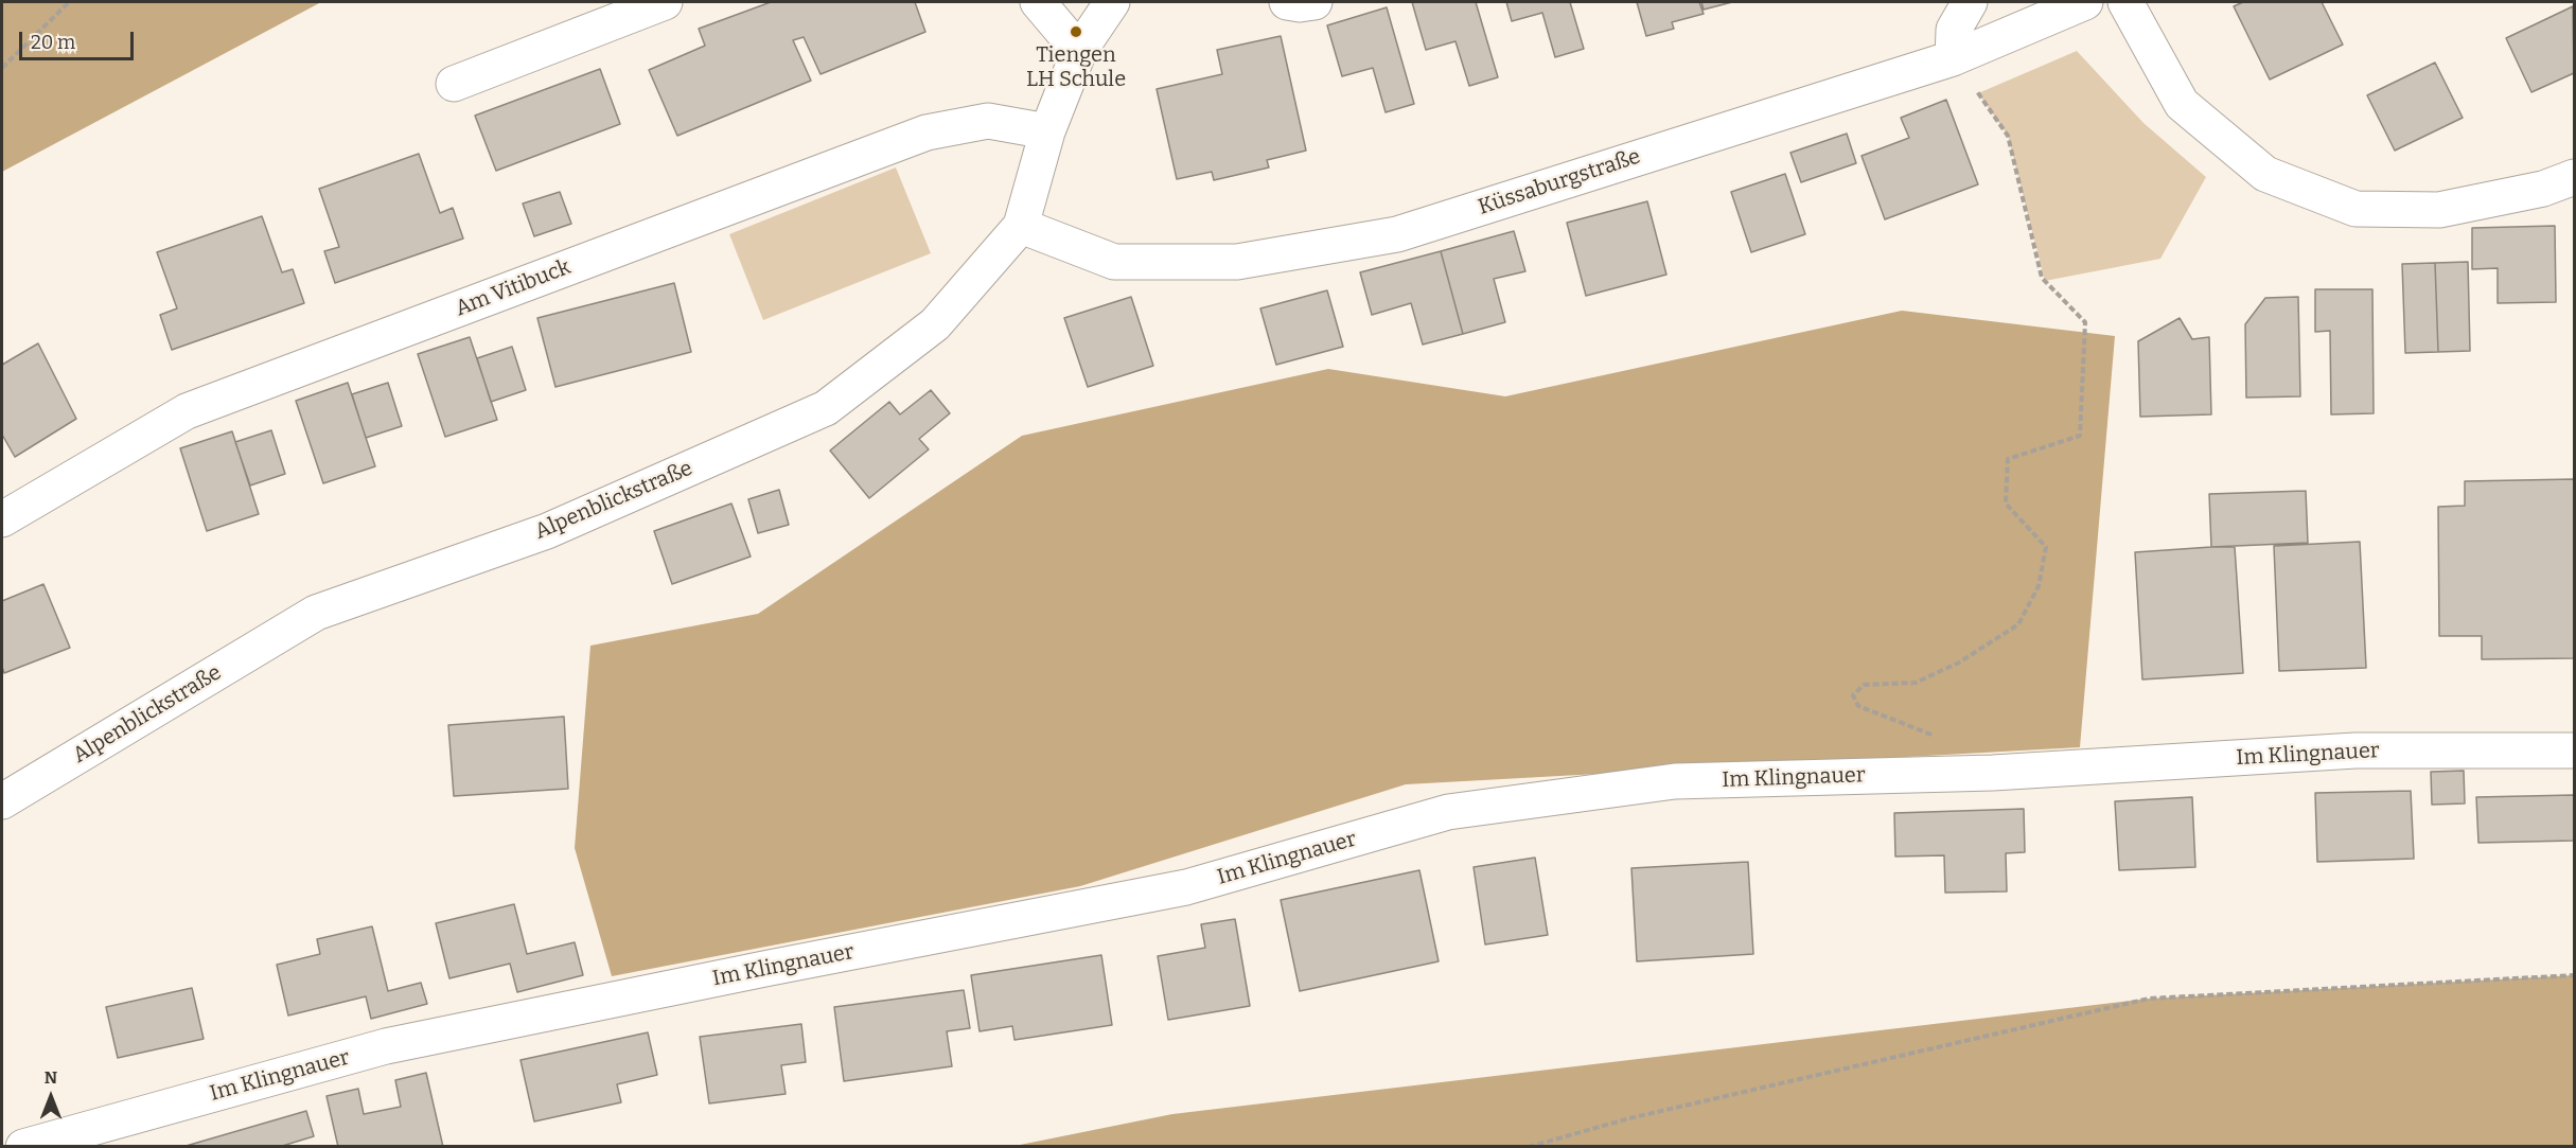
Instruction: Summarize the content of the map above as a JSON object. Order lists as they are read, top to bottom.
{
  "streets": {
    "street": [
      "Küssaburgstraße",
      "Am Vitibuck",
      "Alpenblickstraße",
      "Im Klingnauer"
    ]
  },
  "crossings": [
    ["Küssaburgstraße", "Alpenblickstraße"],
    ["Am Vitibuck", "Alpenblickstraße"]
  ],
  "places": ["Tiengen LH Schule"],
  "scale_bar": "20 m",
  "north": "top"
}
